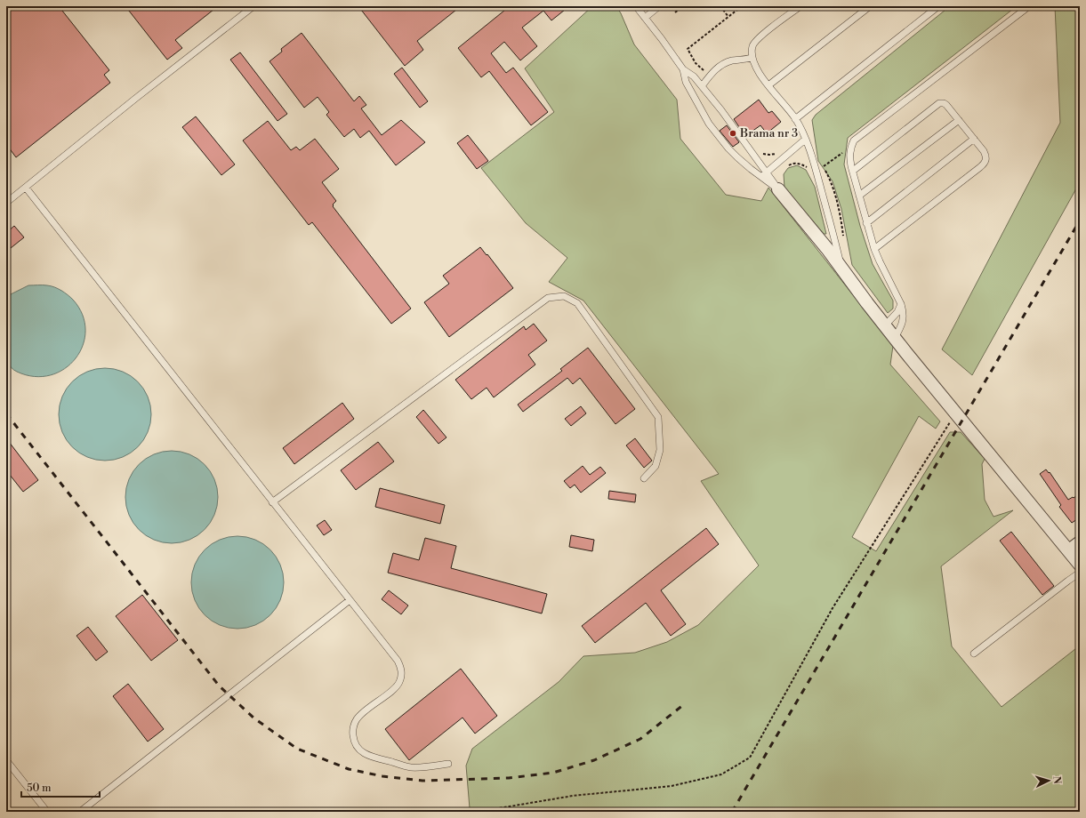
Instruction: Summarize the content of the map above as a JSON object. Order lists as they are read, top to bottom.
{
  "places": ["Brama nr 3"],
  "scale_bar": "50 m",
  "north": "right"
}
